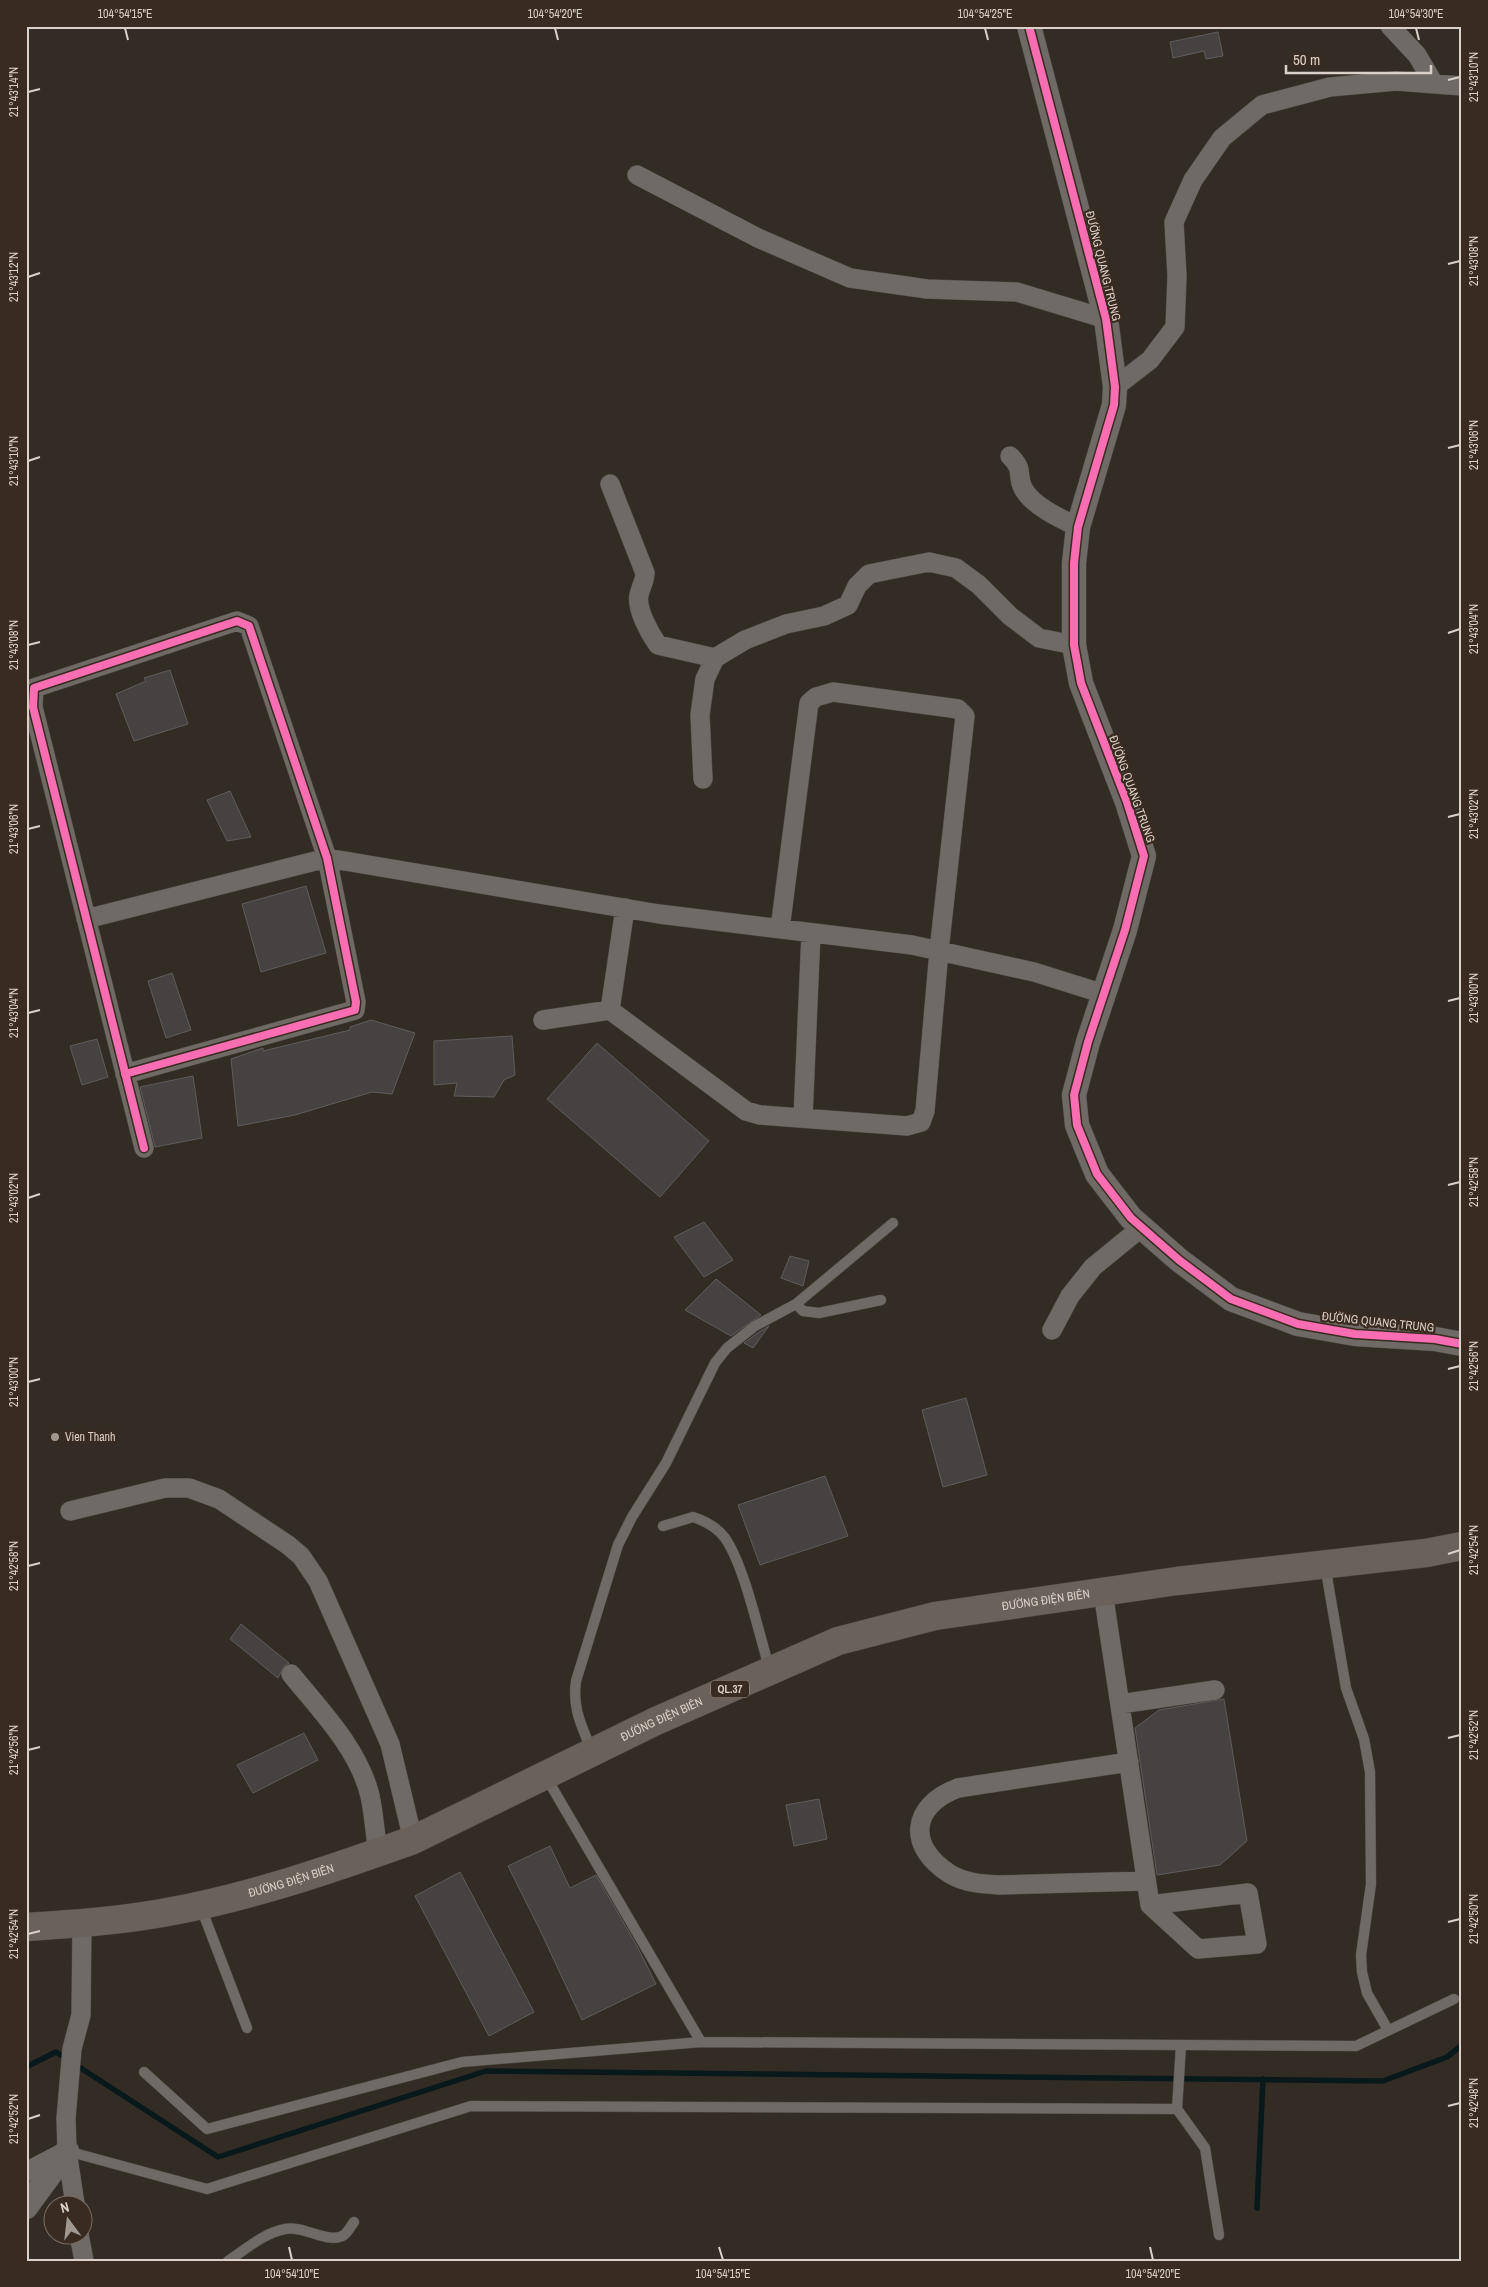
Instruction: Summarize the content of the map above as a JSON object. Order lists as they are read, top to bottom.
{
  "streets": {
    "main road": ["ĐƯỜNG ĐIỆN BIÊN", "QL.37"],
    "street": ["ĐƯỜNG QUANG TRUNG"]
  },
  "places": ["Vien Thanh"],
  "scale_bar": "50 m",
  "north": "top",
  "coordinates": [
    "104°54'15\"E",
    "104°54'20\"E",
    "104°54'25\"E",
    "104°54'30\"E",
    "21°43'10\"N",
    "21°43'14\"N",
    "21°43'08\"N",
    "21°43'12\"N",
    "21°43'06\"N",
    "21°43'04\"N",
    "21°43'02\"N",
    "21°43'00\"N",
    "21°42'58\"N",
    "21°42'56\"N",
    "21°42'54\"N",
    "21°42'52\"N",
    "21°42'50\"N",
    "21°42'48\"N",
    "104°54'10\"E"
  ]
}
